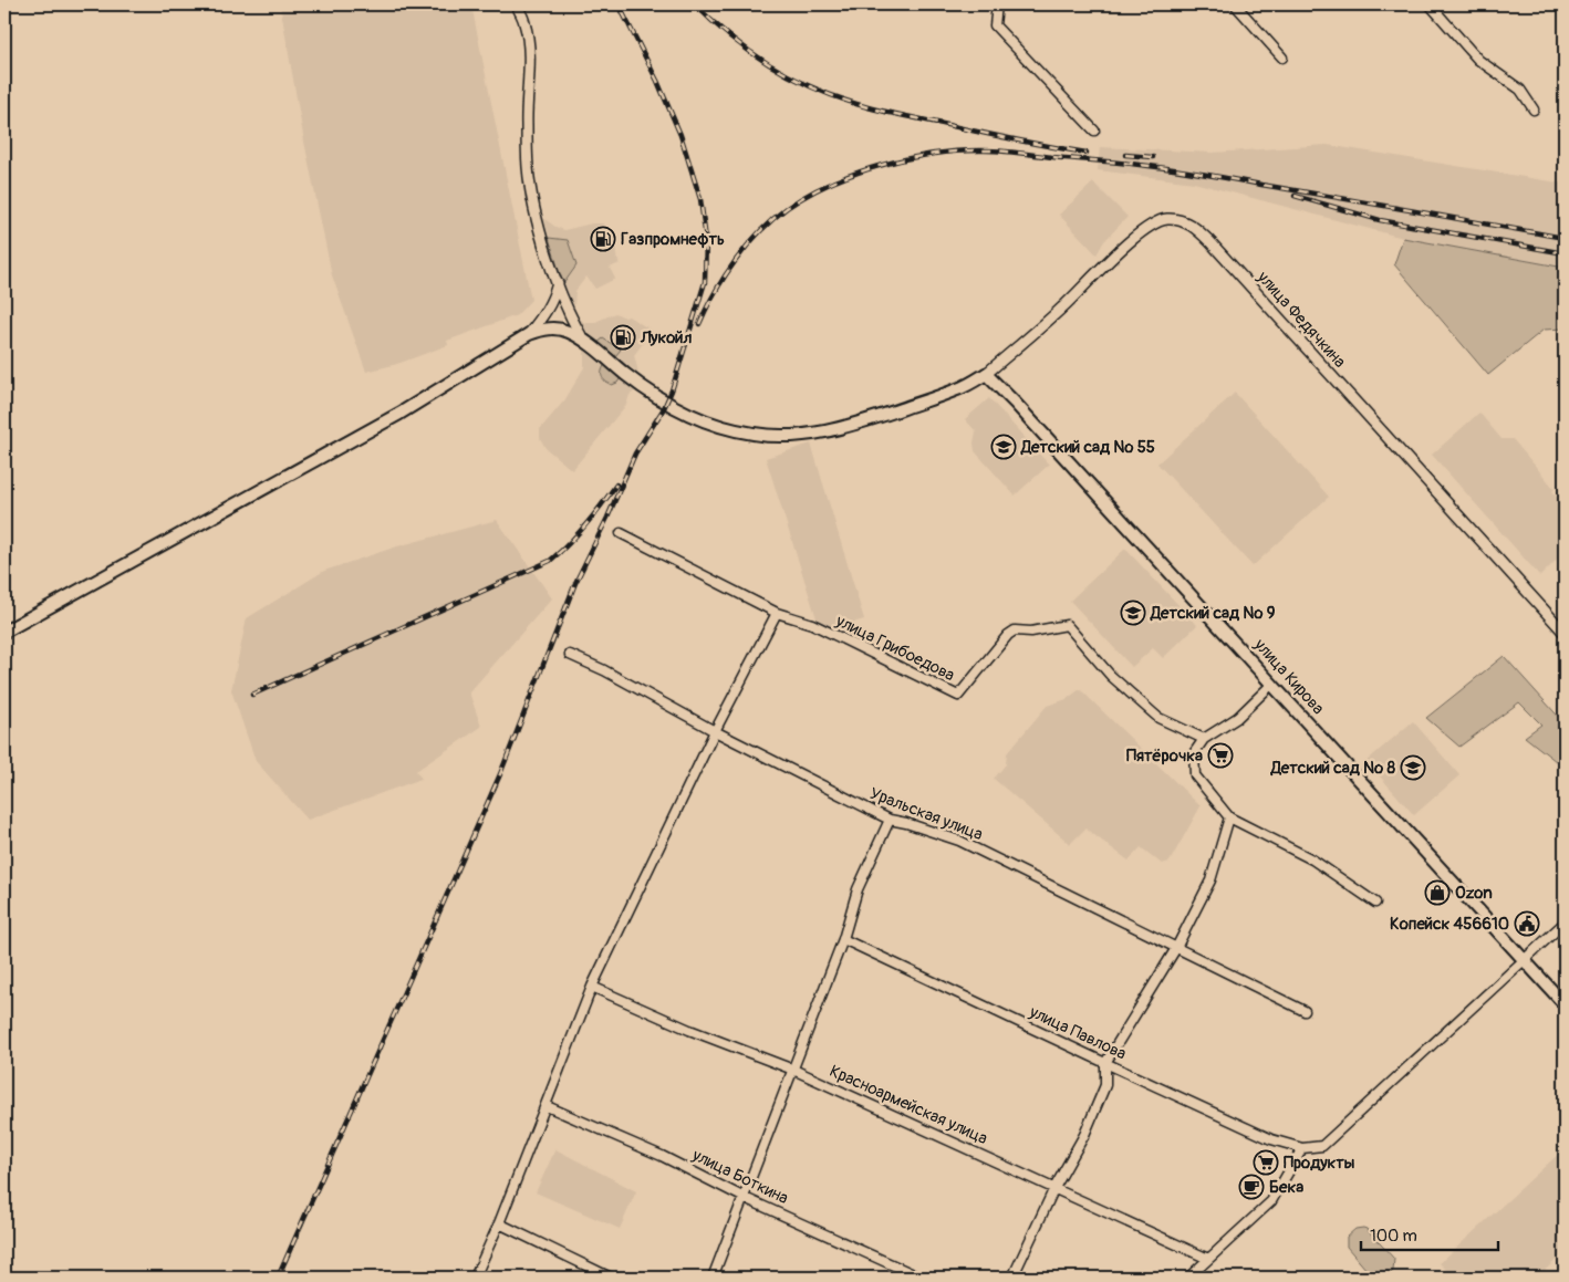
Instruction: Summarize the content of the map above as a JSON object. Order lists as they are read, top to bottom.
{
  "streets": {
    "main road": ["улица Кирова"],
    "street": [
      "улица Федячкина",
      "улица Грибоедова",
      "Уральская улица",
      "улица Павлова",
      "Красноармейская улица",
      "улица Боткина"
    ]
  },
  "crossings": [
    ["улица Федячкина", "улица Кирова"]
  ],
  "places": {
    "fuel station": ["Газпромнефть", "Лукойл"],
    "school or university": ["Детский сад № 55", "Детский сад № 9", "Детский сад № 8"],
    "supermarket": ["Пятёрочка", "Продукты"],
    "shop": ["Ozon"],
    "public building": ["Копейск 456610"],
    "cafe": ["Бека"]
  },
  "scale_bar": "100 m"
}
